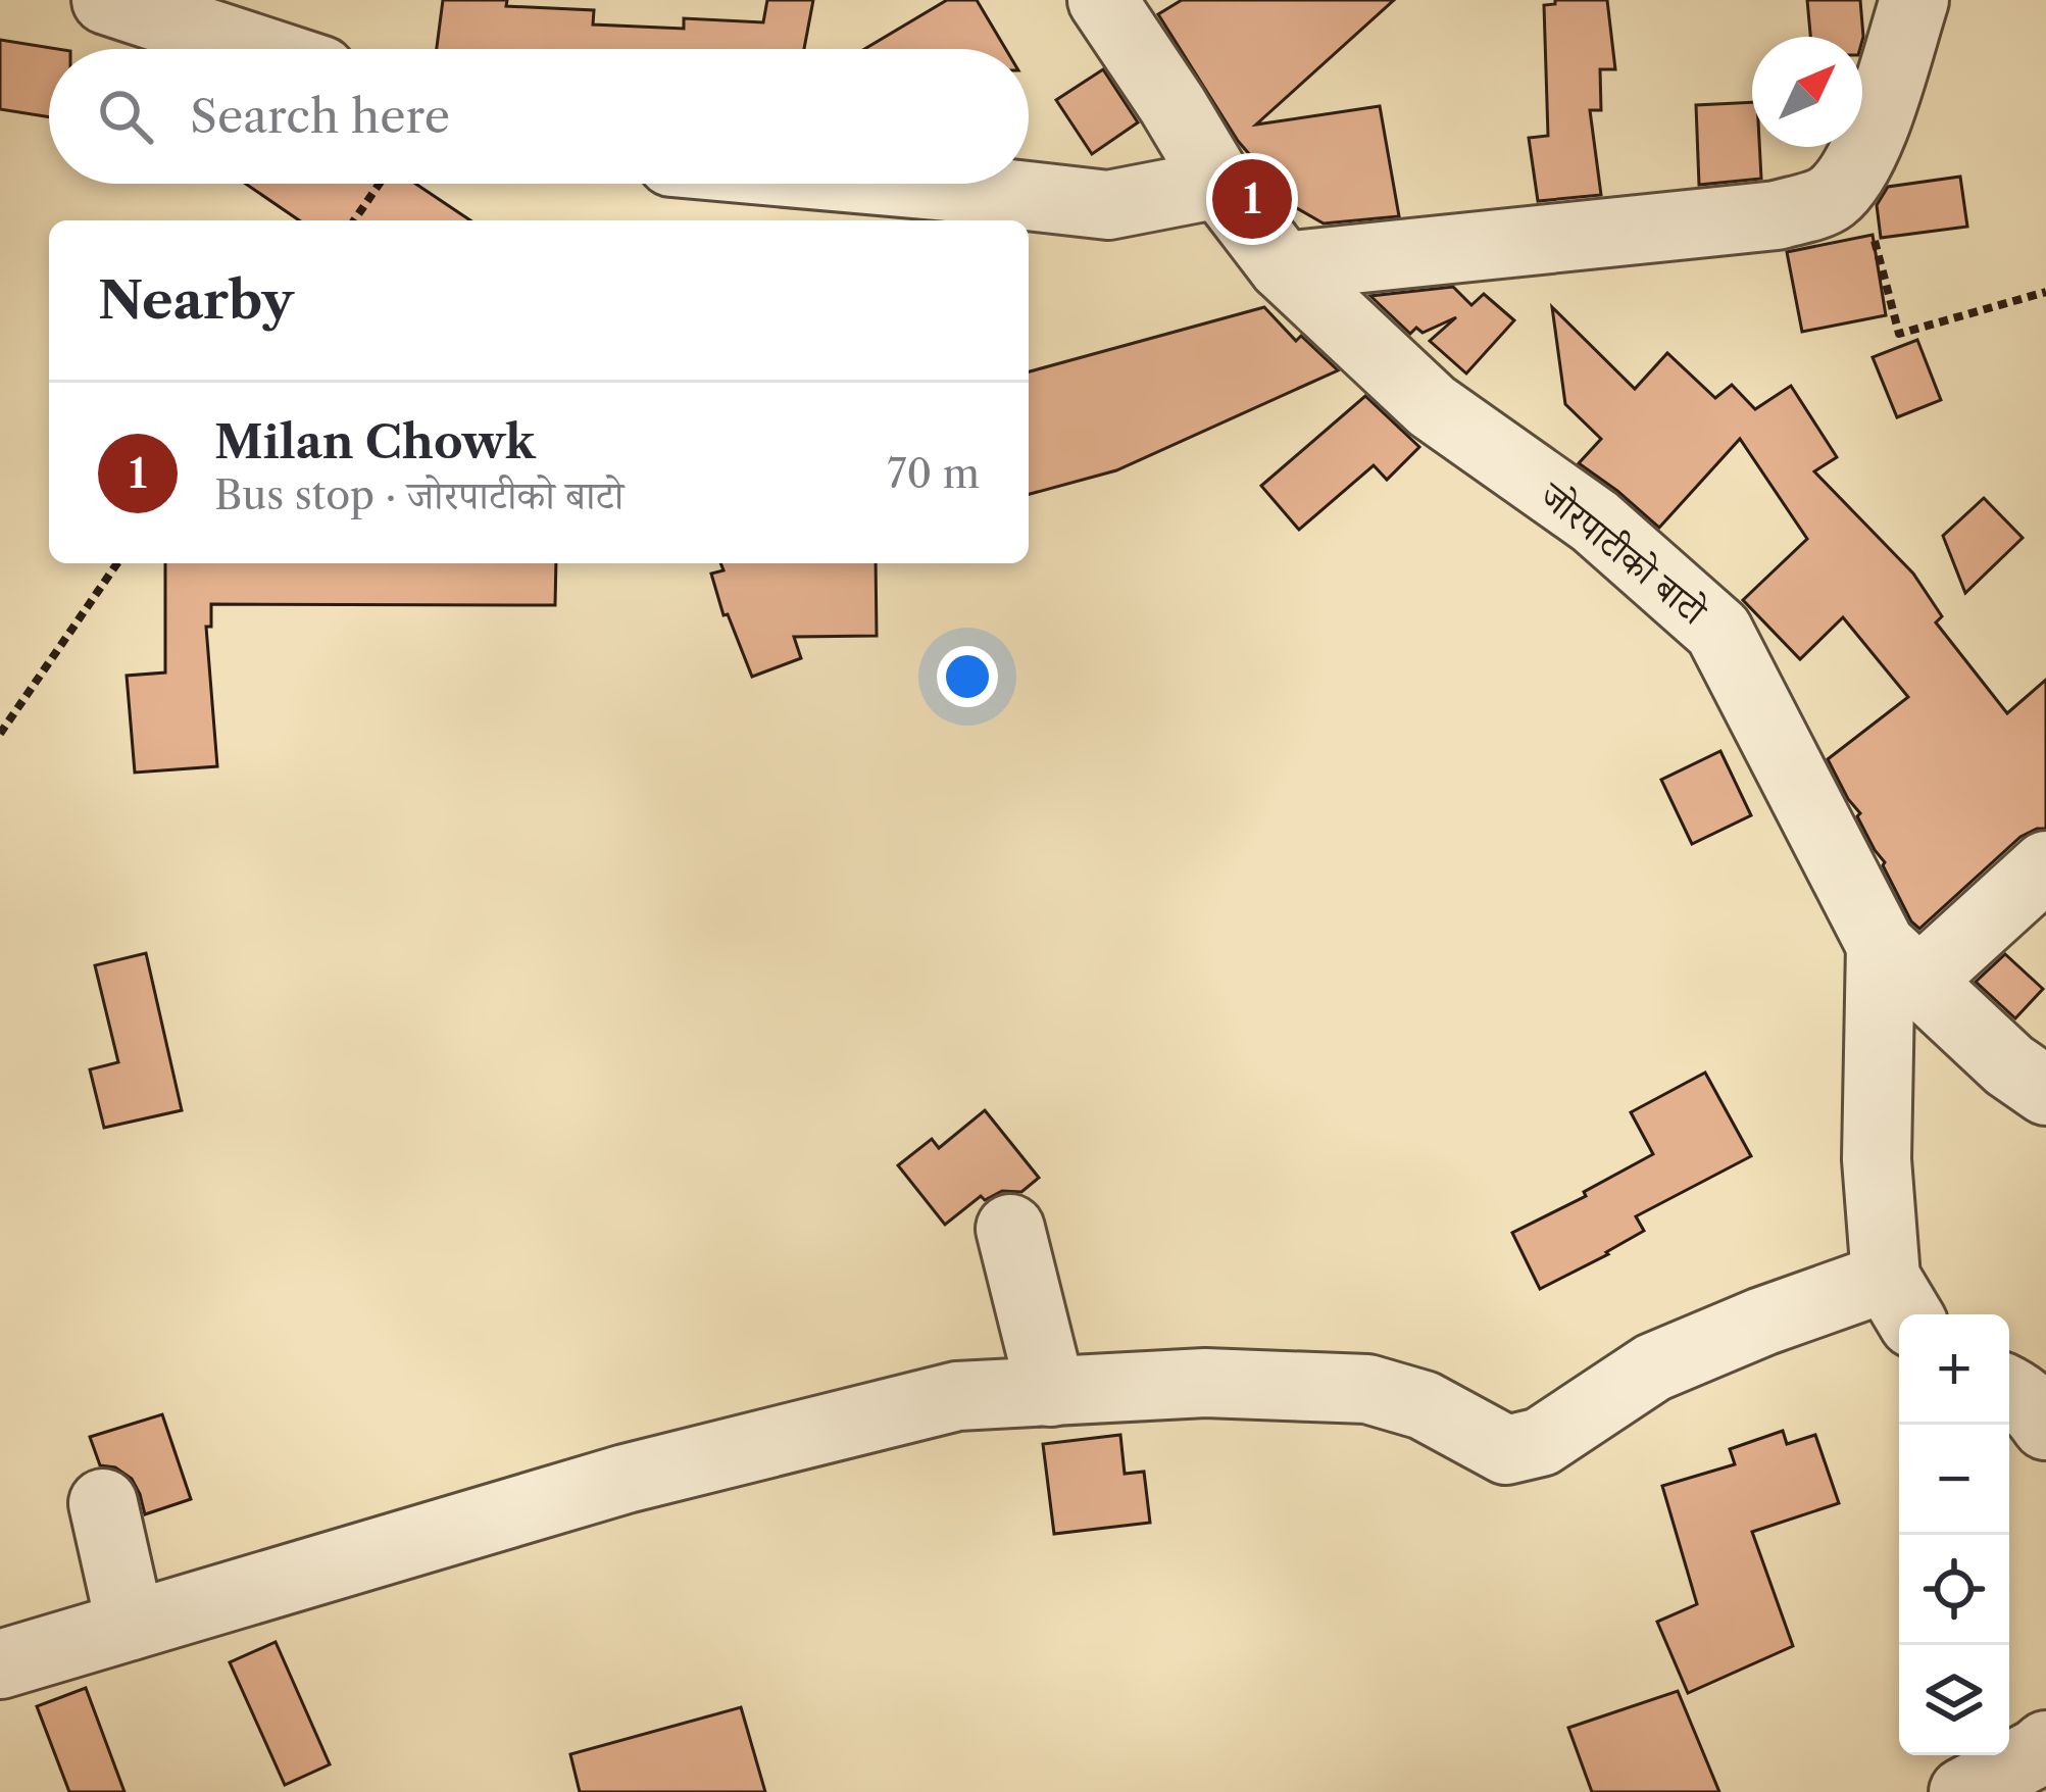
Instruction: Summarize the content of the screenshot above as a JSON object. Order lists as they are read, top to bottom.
{
  "streets": {
    "street": ["जोरपाटीको बाटो"]
  },
  "north": "top right",
  "page": {
    "search": "Search here",
    "pins": "1",
    "heading": "Nearby",
    "list": [
      {
        "mark": "1",
        "name": "Milan Chowk",
        "note": "Bus stop · जोरपाटीको बाटो",
        "value": "70 m"
      }
    ],
    "map_buttons": ["+", "−"]
  }
}
